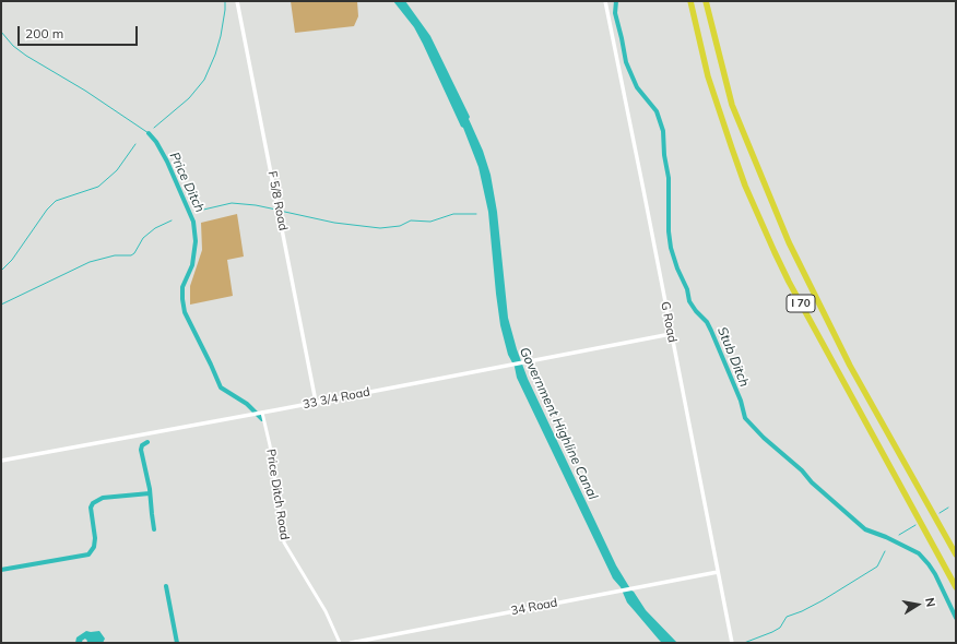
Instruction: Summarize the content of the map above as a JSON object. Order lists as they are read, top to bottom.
{
  "streets": {
    "highway": ["I 70"],
    "street": [
      "F 5/8 Road",
      "G Road",
      "33 3/4 Road",
      "Price Ditch Road",
      "34 Road"
    ]
  },
  "crossings": [
    ["F 5/8 Road", "33 3/4 Road"],
    ["G Road", "33 3/4 Road"],
    ["G Road", "34 Road"],
    ["33 3/4 Road", "Price Ditch Road"]
  ],
  "water": ["Price Ditch", "Stub Ditch", "Government Highline Canal"],
  "scale_bar": "200 m",
  "north": "right"
}
